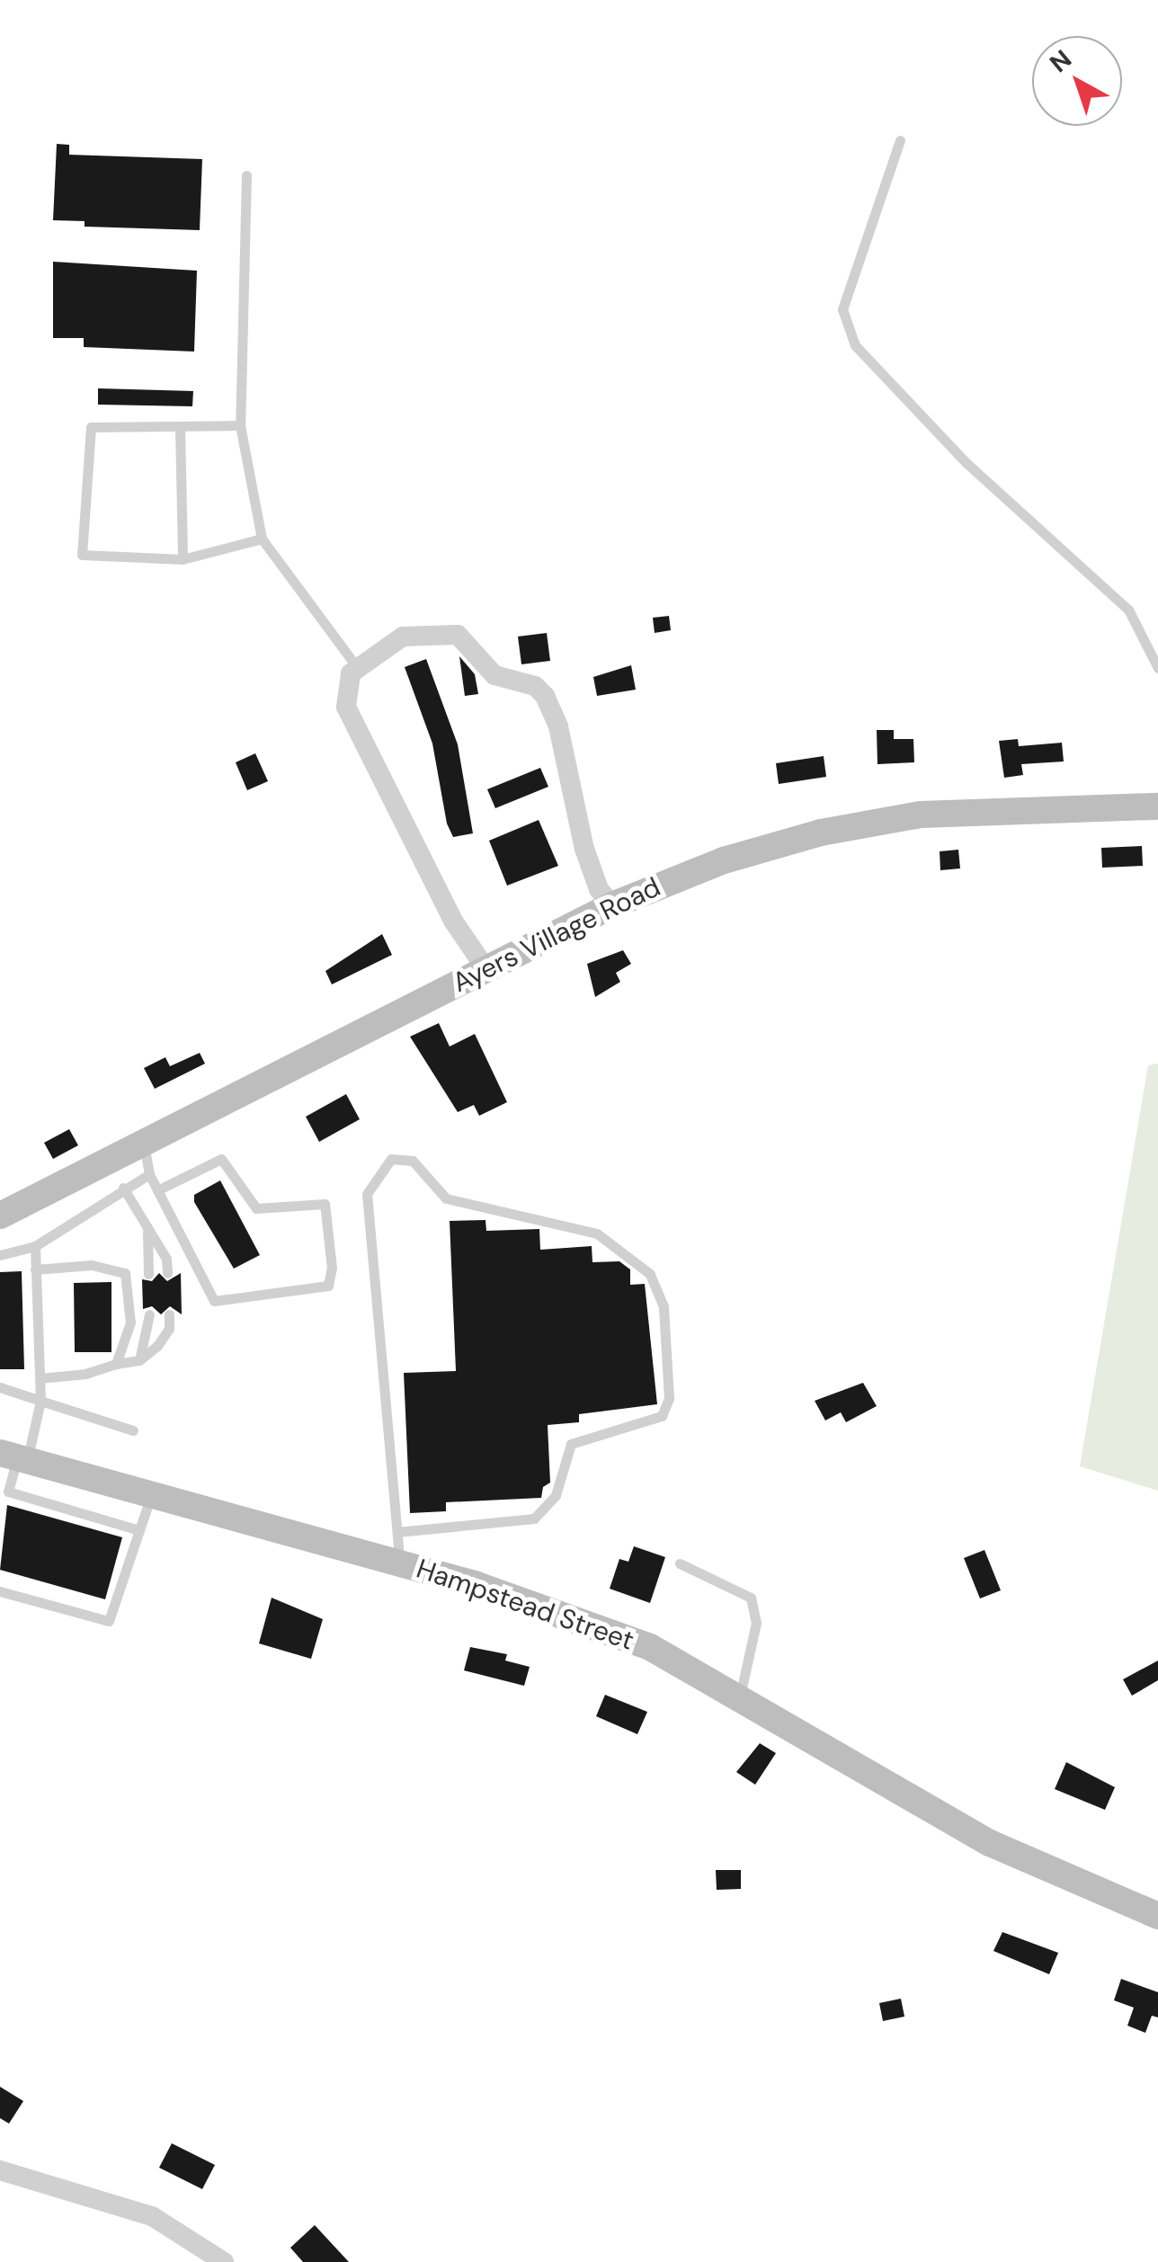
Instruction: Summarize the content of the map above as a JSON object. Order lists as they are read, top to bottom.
{
  "streets": {
    "main road": ["Ayers Village Road", "Hampstead Street"]
  },
  "north": "top left"
}
